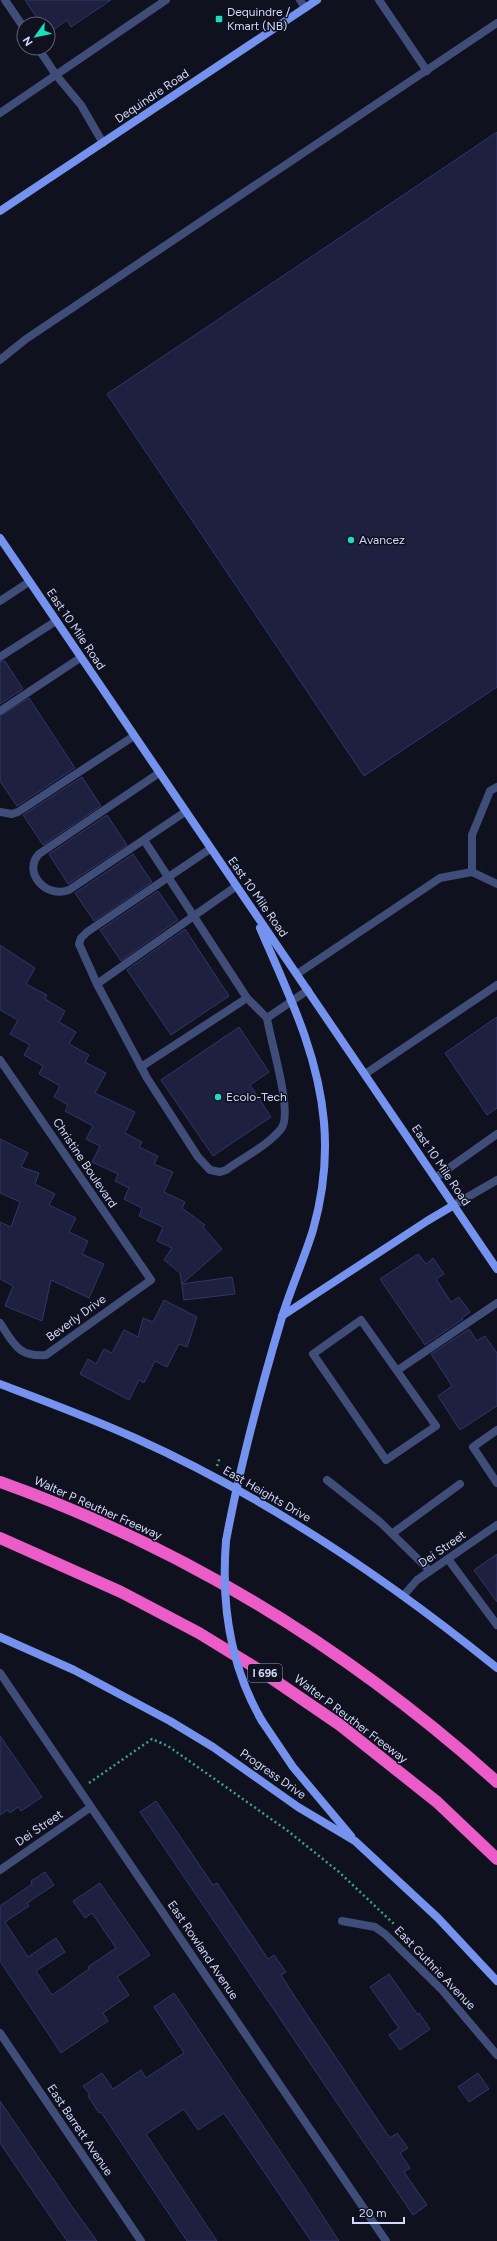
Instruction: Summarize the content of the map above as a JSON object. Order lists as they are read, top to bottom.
{
  "streets": {
    "highway": ["Walter P Reuther Freeway", "I 696"],
    "main road": [
      "Dequindre Road",
      "East 10 Mile Road",
      "East Heights Drive",
      "Progress Drive"
    ],
    "street": [
      "Christine Boulevard",
      "Beverly Drive",
      "Dei Street",
      "East Rowland Avenue",
      "East Guthrie Avenue",
      "East Barrett Avenue"
    ]
  },
  "crossings": [
    ["Christine Boulevard", "Beverly Drive"],
    ["East Heights Drive", "Dei Street"],
    ["Dei Street", "East Rowland Avenue"]
  ],
  "places": {
    "transit": ["Dequindre / Kmart (NB)"],
    "other": ["Avancez", "Ecolo-Tech"]
  },
  "scale_bar": "20 m",
  "north": "bottom left"
}
